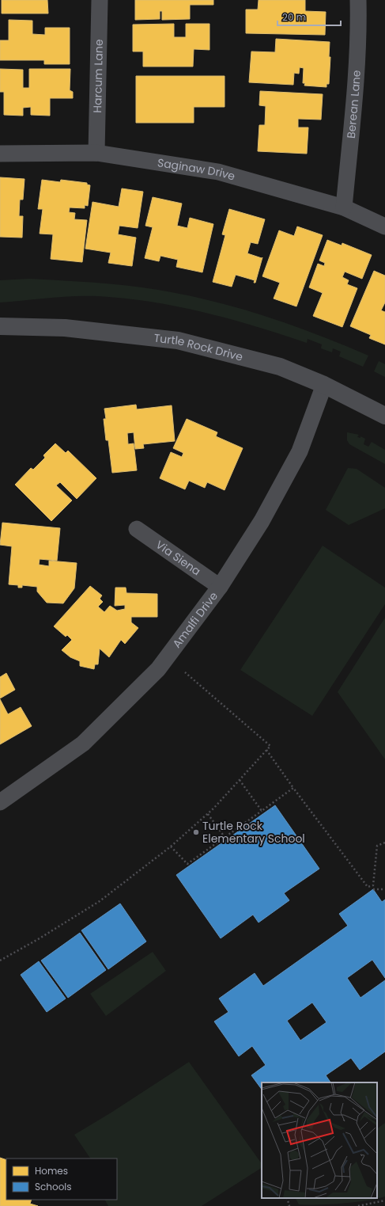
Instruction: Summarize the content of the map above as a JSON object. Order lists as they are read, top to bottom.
{
  "streets": {
    "street": [
      "Harcum Lane",
      "Berean Lane",
      "Saginaw Drive",
      "Turtle Rock Drive",
      "Via Siena",
      "Amalfi Drive"
    ]
  },
  "crossings": [
    ["Harcum Lane", "Saginaw Drive"],
    ["Berean Lane", "Saginaw Drive"],
    ["Turtle Rock Drive", "Amalfi Drive"],
    ["Via Siena", "Amalfi Drive"]
  ],
  "places": ["Turtle Rock Elementary School"],
  "legend": ["Homes", "Schools"],
  "scale_bar": "20 m"
}
